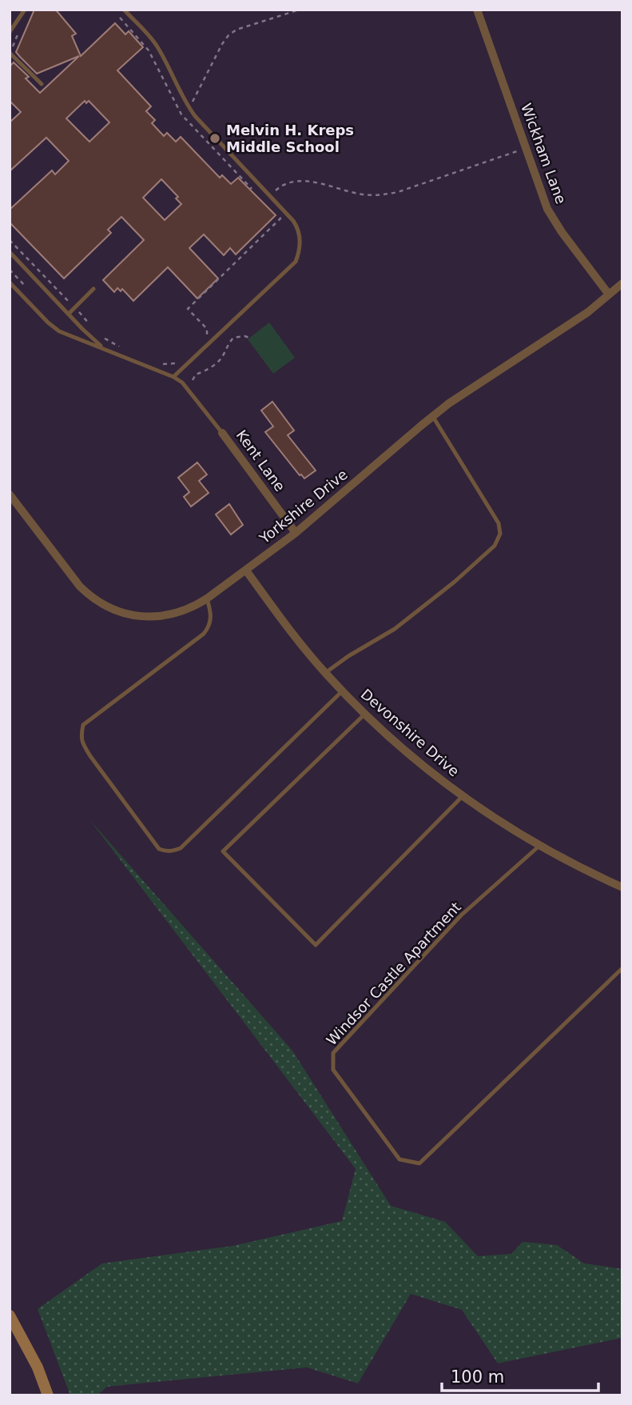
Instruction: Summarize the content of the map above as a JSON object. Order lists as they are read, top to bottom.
{
  "streets": {
    "street": [
      "Wickham Lane",
      "Kent Lane",
      "Yorkshire Drive",
      "Devonshire Drive"
    ],
    "lane": ["Windsor Castle Apartment"]
  },
  "crossings": [
    ["Wickham Lane", "Yorkshire Drive"],
    ["Kent Lane", "Yorkshire Drive"],
    ["Yorkshire Drive", "Devonshire Drive"],
    ["Devonshire Drive", "Windsor Castle Apartment"]
  ],
  "places": ["Melvin H. Kreps Middle School"],
  "scale_bar": "100 m"
}
